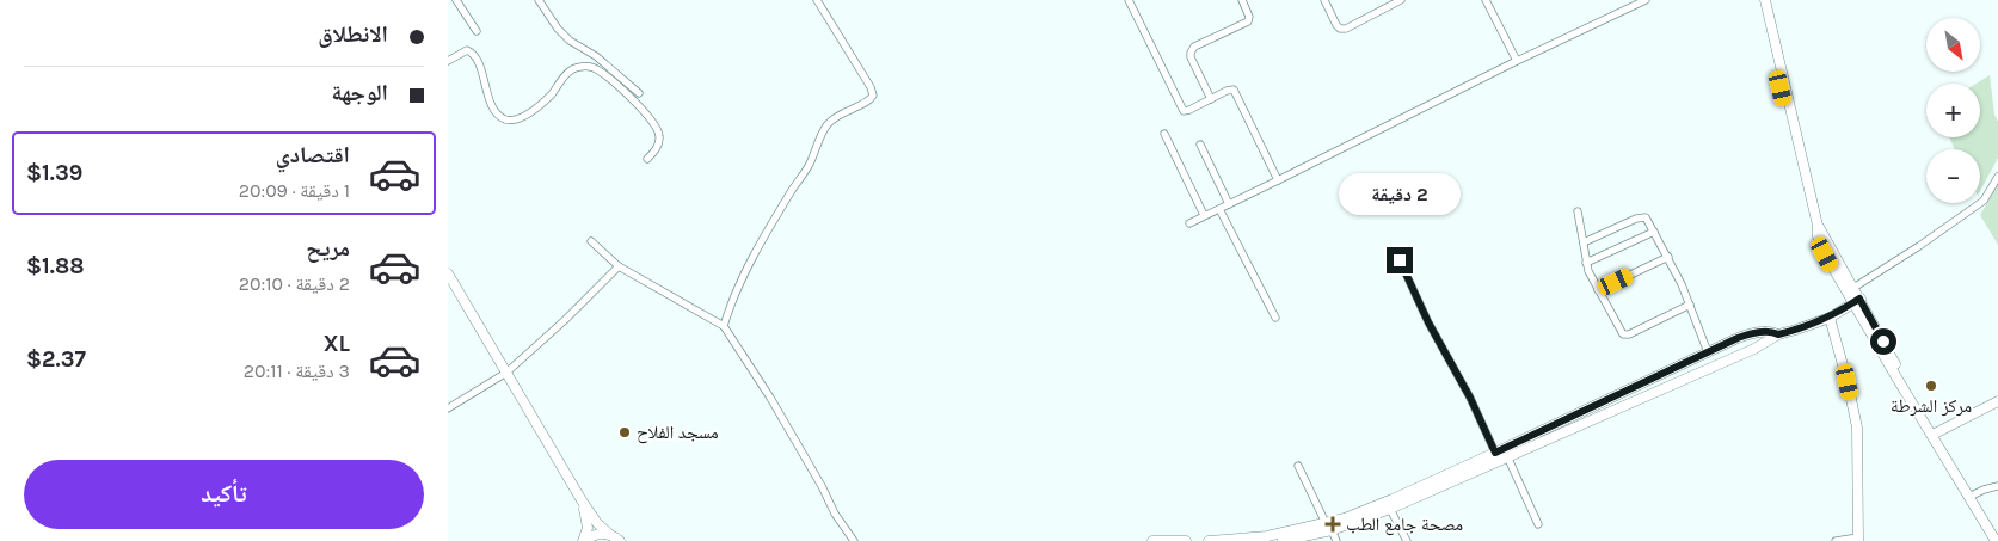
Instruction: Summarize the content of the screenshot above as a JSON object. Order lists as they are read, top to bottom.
{
  "places": {
    "other": ["مركز الشرطة", "مسجد الفلاح"],
    "health": ["مصحة جامع الطب"]
  },
  "north": "bottom right",
  "page": {
    "banner": ["الانطلاق", "الوجهة"],
    "map_buttons": ["+", "−"],
    "list": [
      {
        "name": "اقتصادي",
        "note": "1 دقيقة · 20:09",
        "value": "$1.39"
      },
      {
        "name": "مريح",
        "note": "2 دقيقة · 20:10",
        "value": "$1.88"
      },
      {
        "name": "XL",
        "note": "3 دقيقة · 20:11",
        "value": "$2.37"
      }
    ],
    "bubble": "2 دقيقة",
    "buttons": "تأكيد"
  }
}
